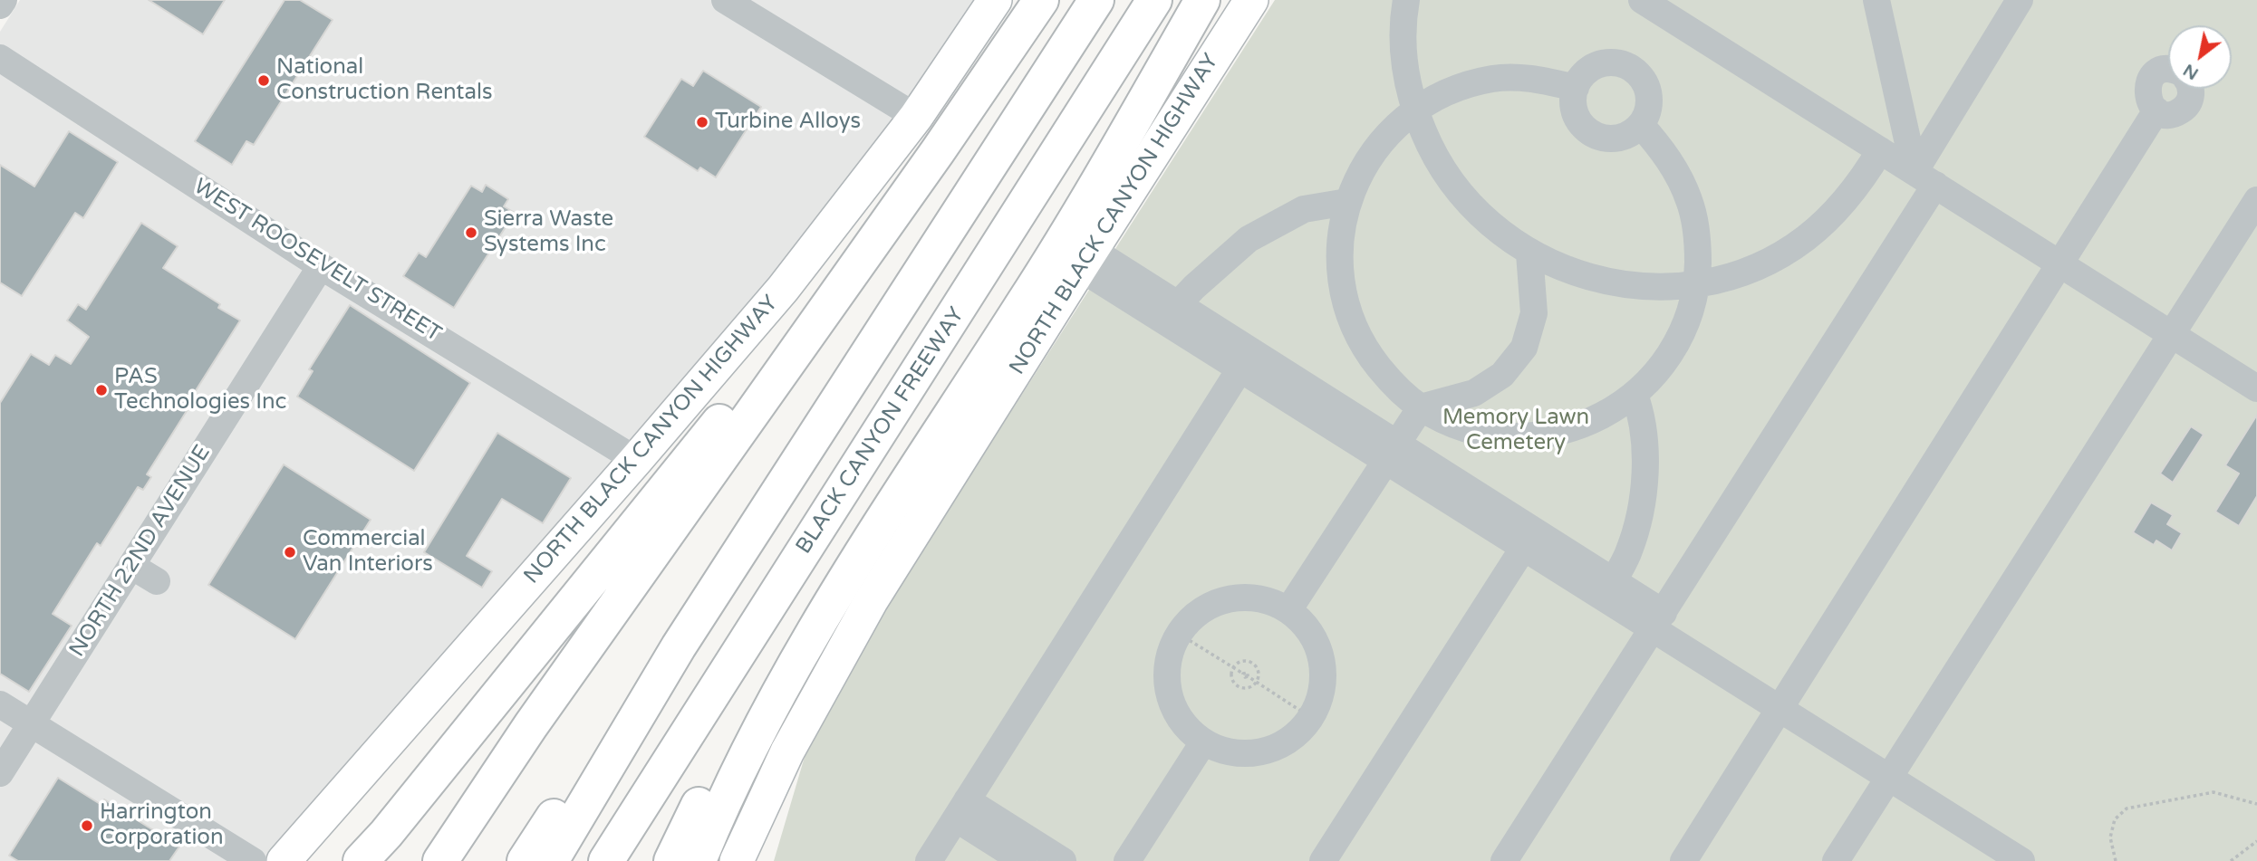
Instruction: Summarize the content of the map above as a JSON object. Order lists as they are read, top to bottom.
{
  "streets": {
    "highway": ["BLACK CANYON FREEWAY"],
    "main road": ["NORTH BLACK CANYON HIGHWAY"],
    "street": ["WEST ROOSEVELT STREET", "NORTH 22ND AVENUE"]
  },
  "crossings": [
    ["NORTH BLACK CANYON HIGHWAY", "WEST ROOSEVELT STREET"],
    ["WEST ROOSEVELT STREET", "NORTH 22ND AVENUE"]
  ],
  "parks": ["Memory Lawn Cemetery"],
  "places": [
    "National Construction Rentals",
    "Turbine Alloys",
    "Sierra Waste Systems Inc",
    "PAS Technologies Inc",
    "Commercial Van Interiors",
    "Harrington Corporation"
  ],
  "north": "bottom left"
}
